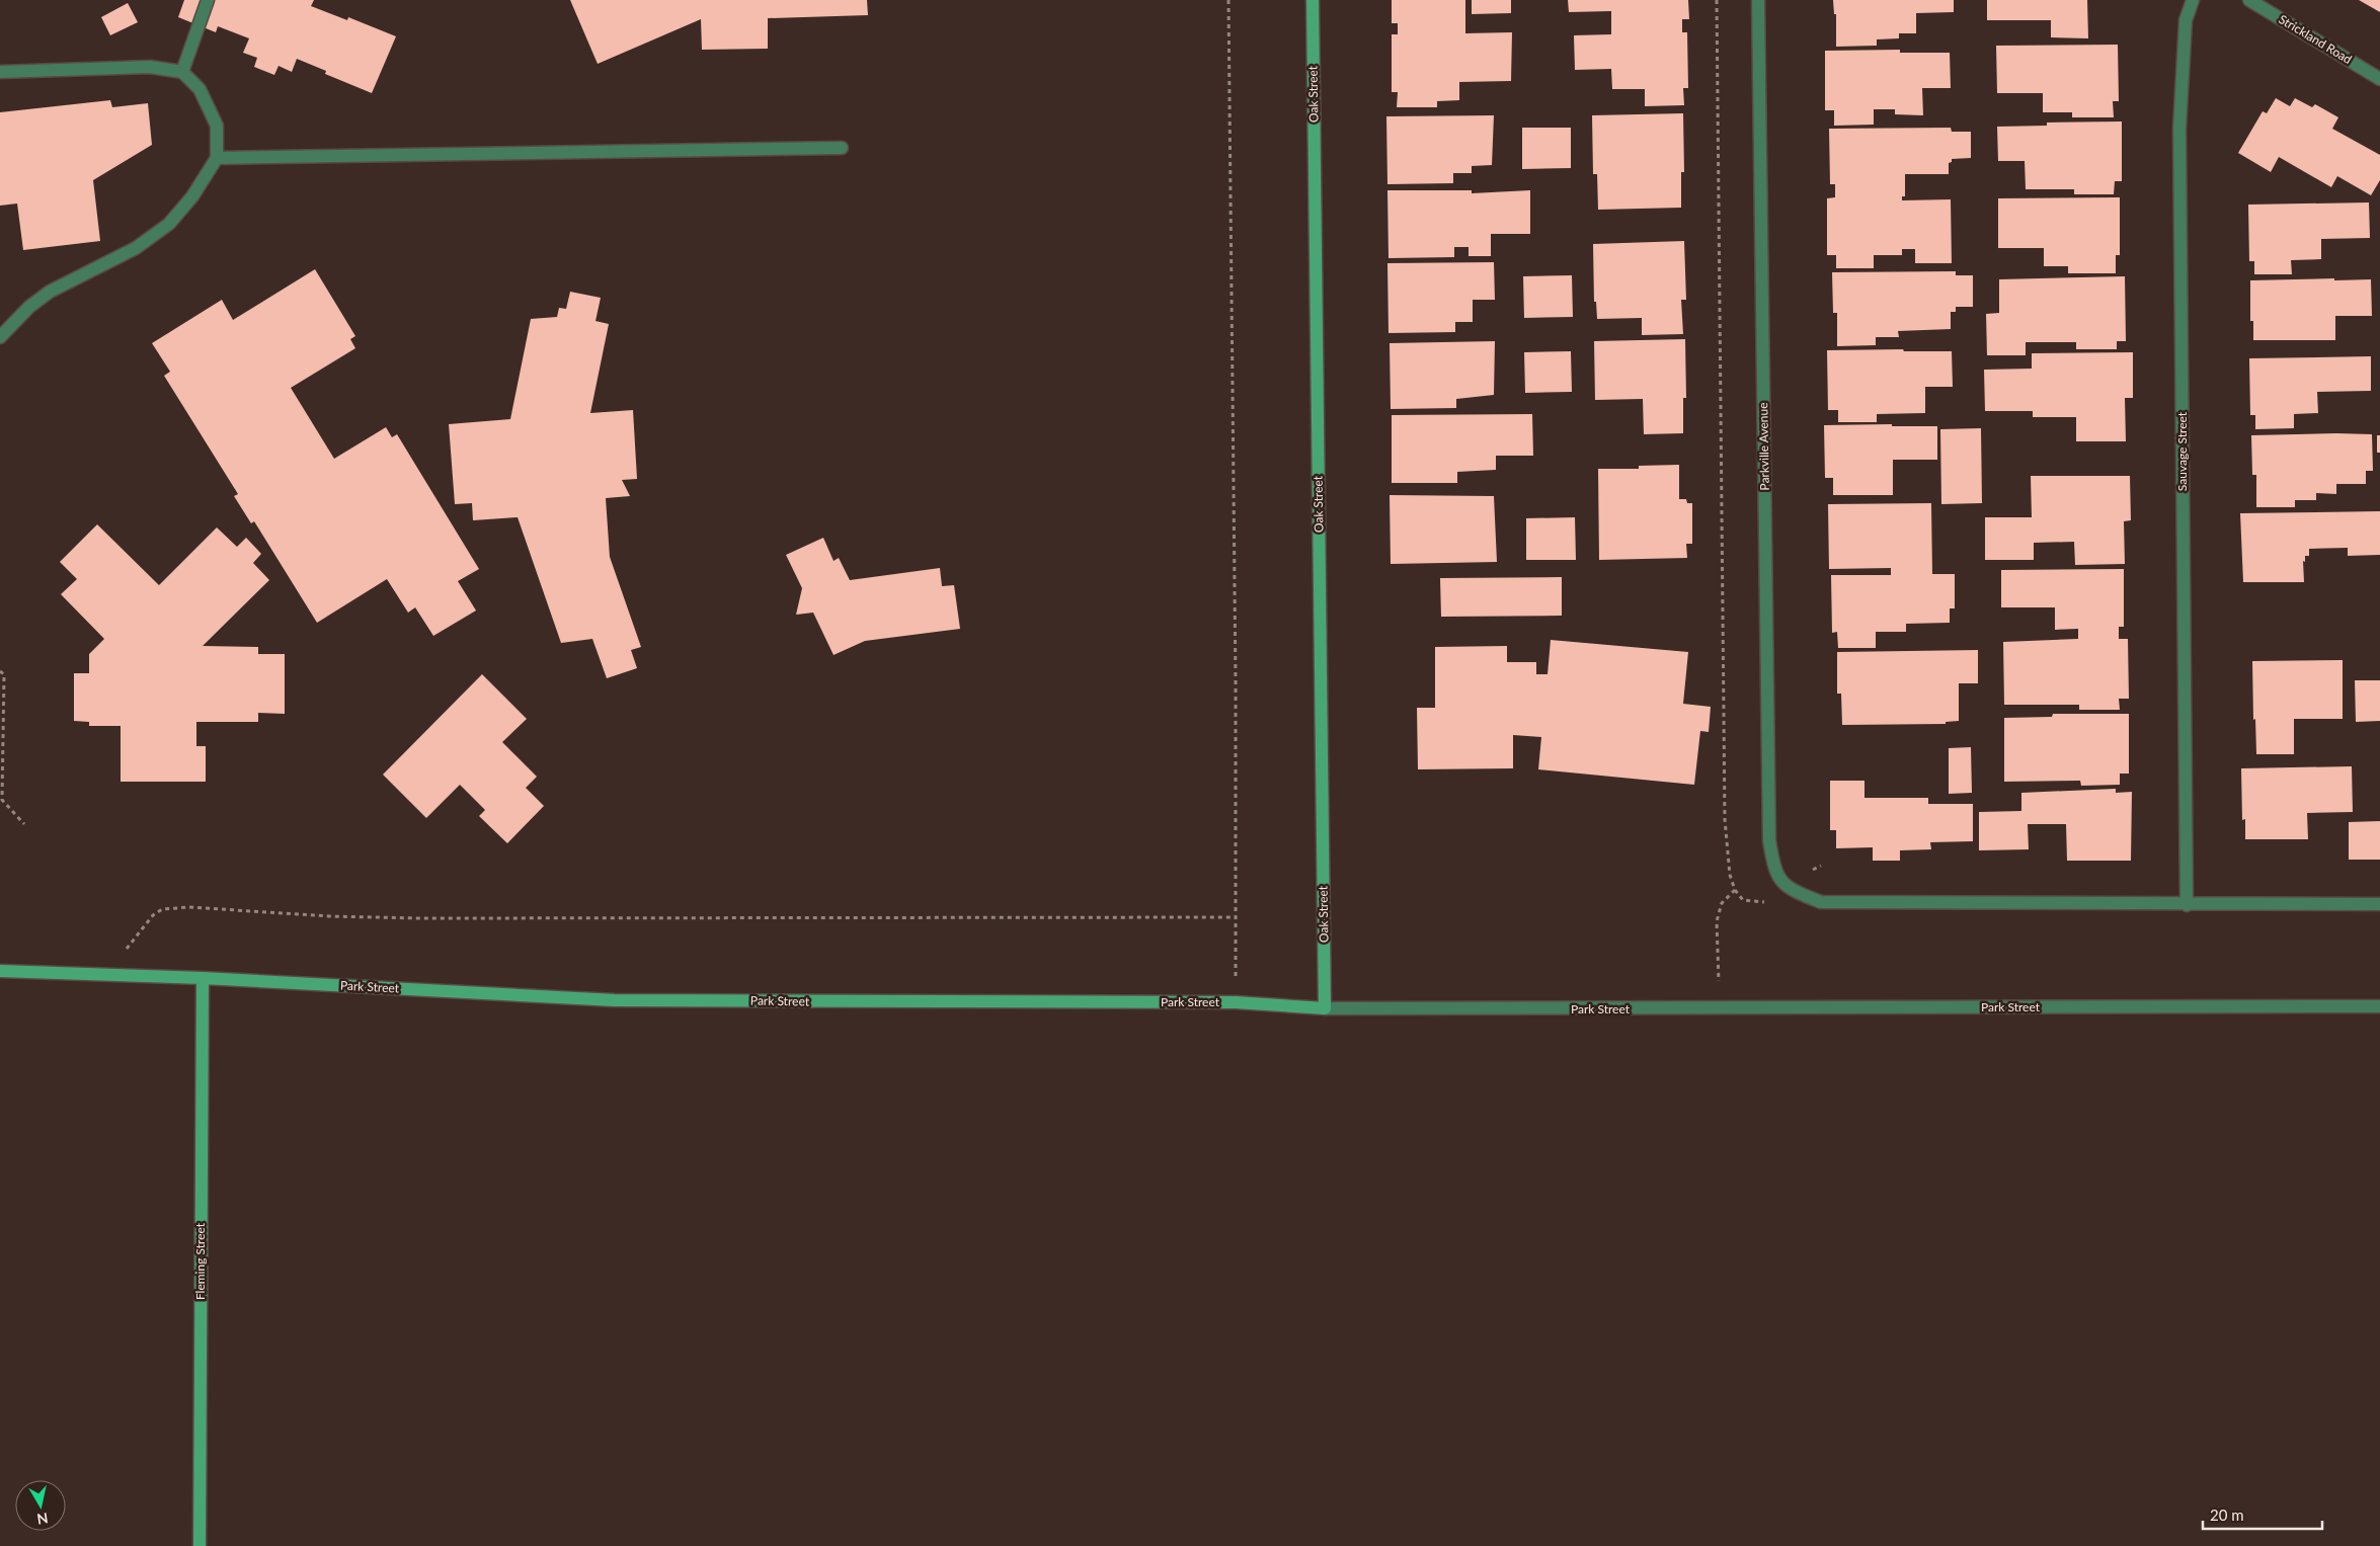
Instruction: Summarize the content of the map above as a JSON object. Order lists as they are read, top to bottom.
{
  "streets": {
    "street": [
      "Strickland Road",
      "Oak Street",
      "Parkville Avenue",
      "Sauvage Street",
      "Park Street",
      "Fleming Street"
    ]
  },
  "crossings": [
    ["Oak Street", "Park Street"],
    ["Parkville Avenue", "Sauvage Street"],
    ["Park Street", "Fleming Street"]
  ],
  "scale_bar": "20 m",
  "north": "bottom"
}
